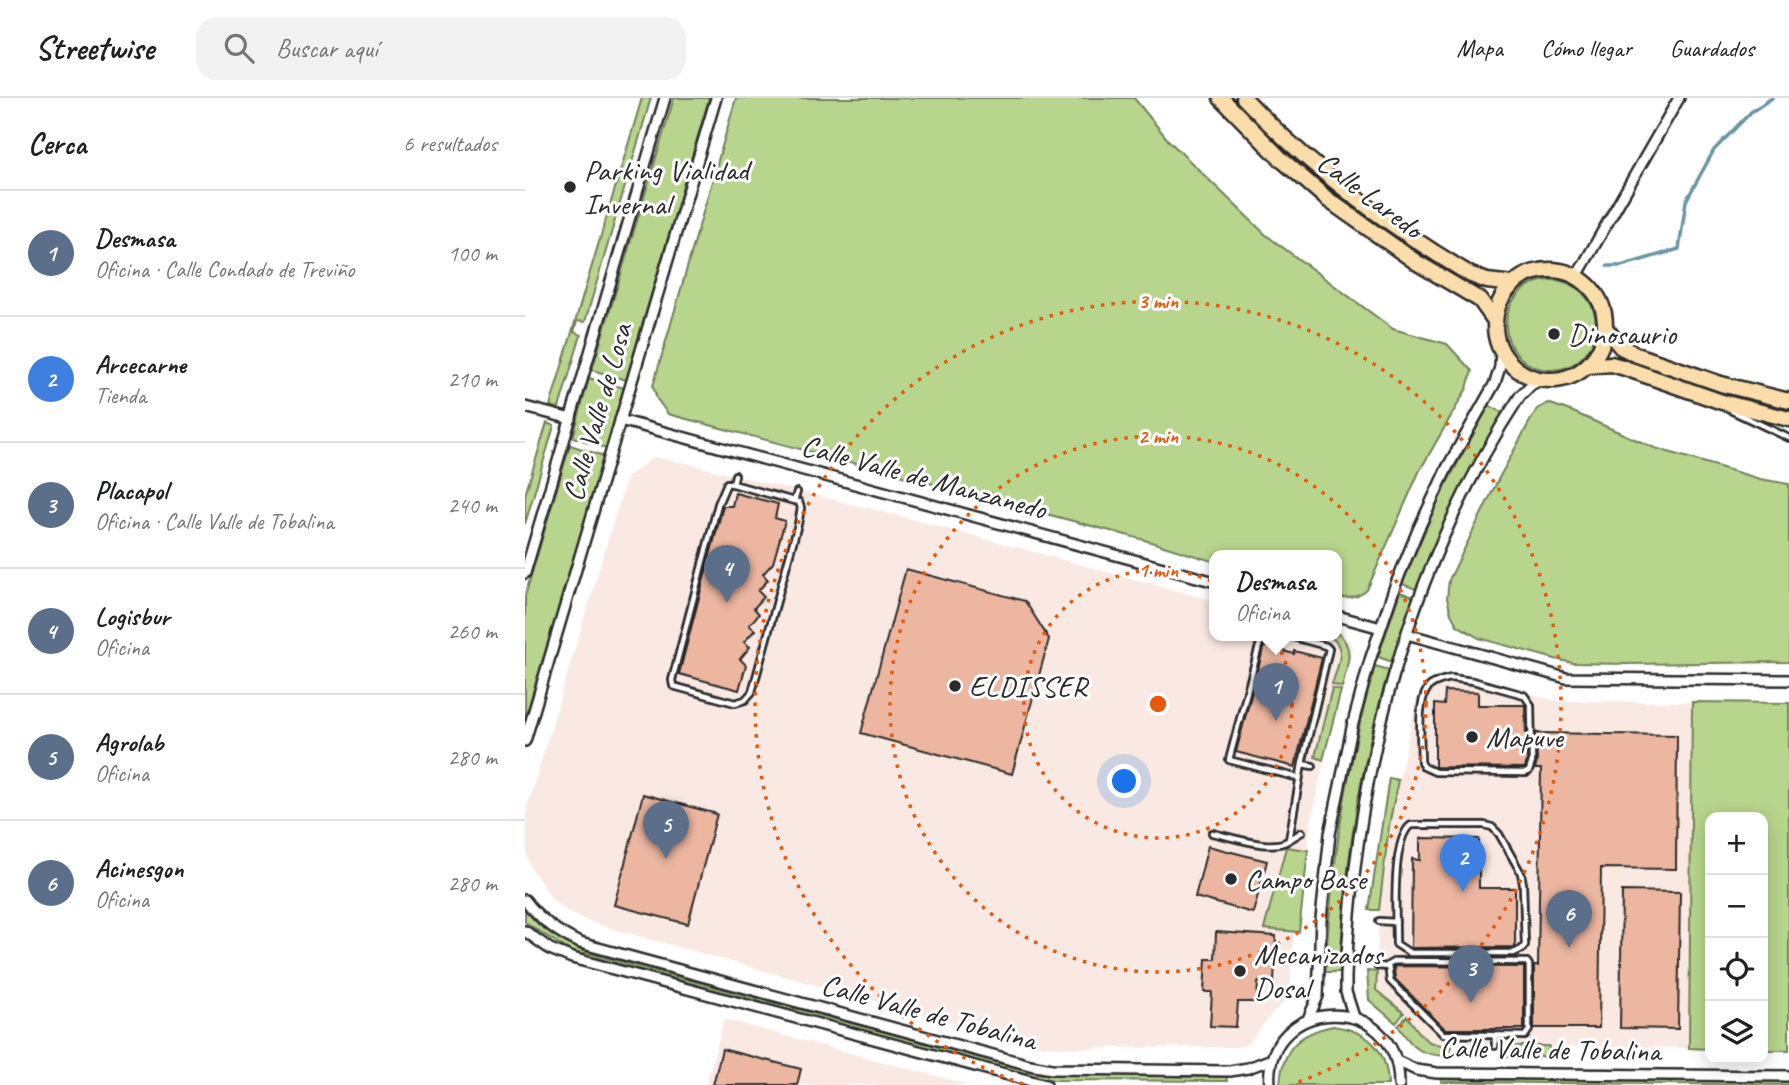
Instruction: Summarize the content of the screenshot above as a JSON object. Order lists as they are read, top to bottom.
{
  "streets": {
    "main road": ["Calle Laredo"],
    "street": ["Calle Valle de Losa", "Calle Valle de Manzanedo", "Calle Valle de Tobalina"]
  },
  "crossings": [
    ["Calle Valle de Losa", "Calle Valle de Manzanedo"]
  ],
  "places": [
    "Parking Vialidad Invernal",
    "Dinosaurio",
    "ELDISSER",
    "Mapuve",
    "Campo Base",
    "Mecanizados Dosal"
  ],
  "page": {
    "header": "Streetwise",
    "search": "Buscar aquí",
    "nav": ["Mapa", "Cómo llegar", "Guardados"],
    "heading": ["Cerca", "6 resultados"],
    "list": [
      {
        "mark": "1",
        "name": "Desmasa",
        "note": "Oficina · Calle Condado de Treviño",
        "value": "100 m"
      },
      {
        "mark": "2",
        "name": "Arcecarne",
        "note": "Tienda",
        "value": "210 m"
      },
      {
        "mark": "3",
        "name": "Placapol",
        "note": "Oficina · Calle Valle de Tobalina",
        "value": "240 m"
      },
      {
        "mark": "4",
        "name": "Logisbur",
        "note": "Oficina",
        "value": "260 m"
      },
      {
        "mark": "5",
        "name": "Agrolab",
        "note": "Oficina",
        "value": "280 m"
      },
      {
        "mark": "6",
        "name": "Acinesgon",
        "note": "Oficina",
        "value": "280 m"
      }
    ],
    "pins": [
      "4",
      "1",
      "5",
      "2",
      "6",
      "3"
    ],
    "popup": ["Desmasa", "Oficina"],
    "map_buttons": ["+", "−"]
  },
  "rings": ["3 min", "2 min", "1 min"]
}
